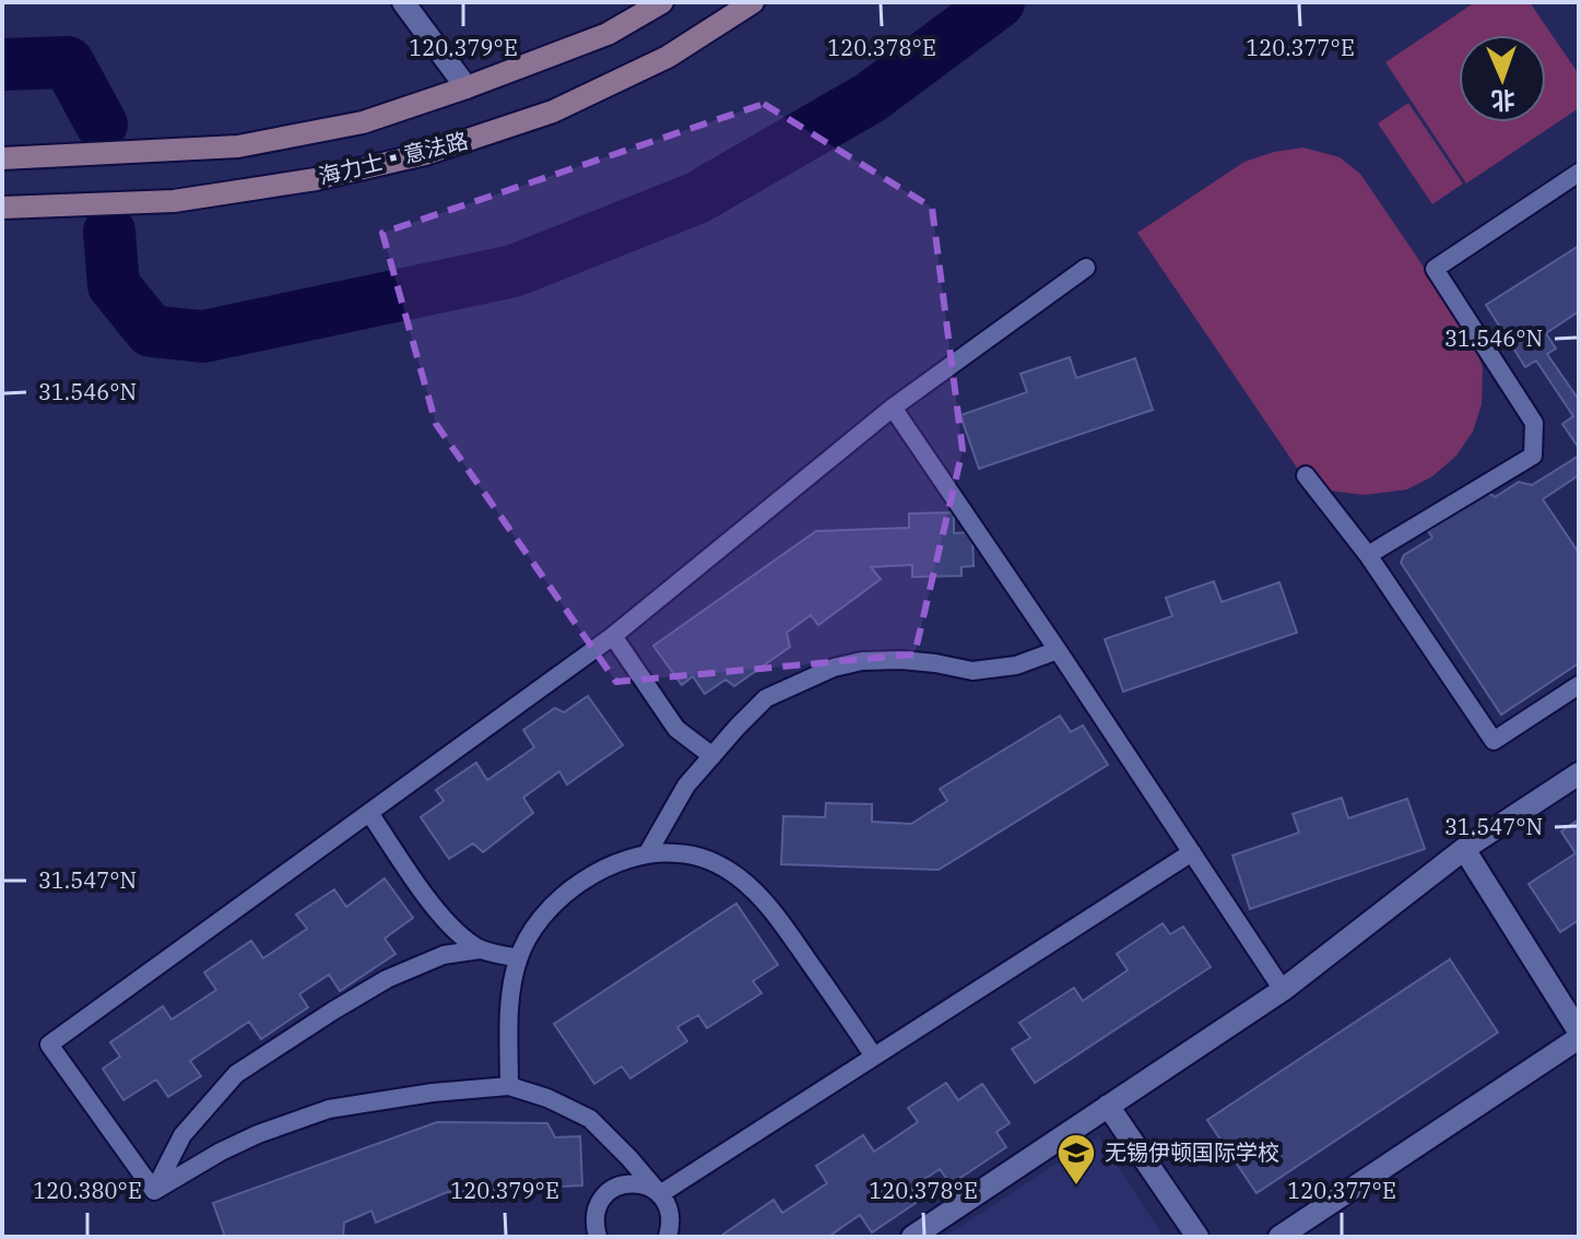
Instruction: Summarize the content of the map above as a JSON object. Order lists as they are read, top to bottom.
{
  "streets": {
    "street": ["海力士▪意法路"]
  },
  "places": {
    "school or university": ["无锡伊顿国际学校"]
  },
  "north": "bottom",
  "coordinates": [
    "120.379°E",
    "120.378°E",
    "120.377°E",
    "31.546°N",
    "31.547°N",
    "120.380°E"
  ]
}
